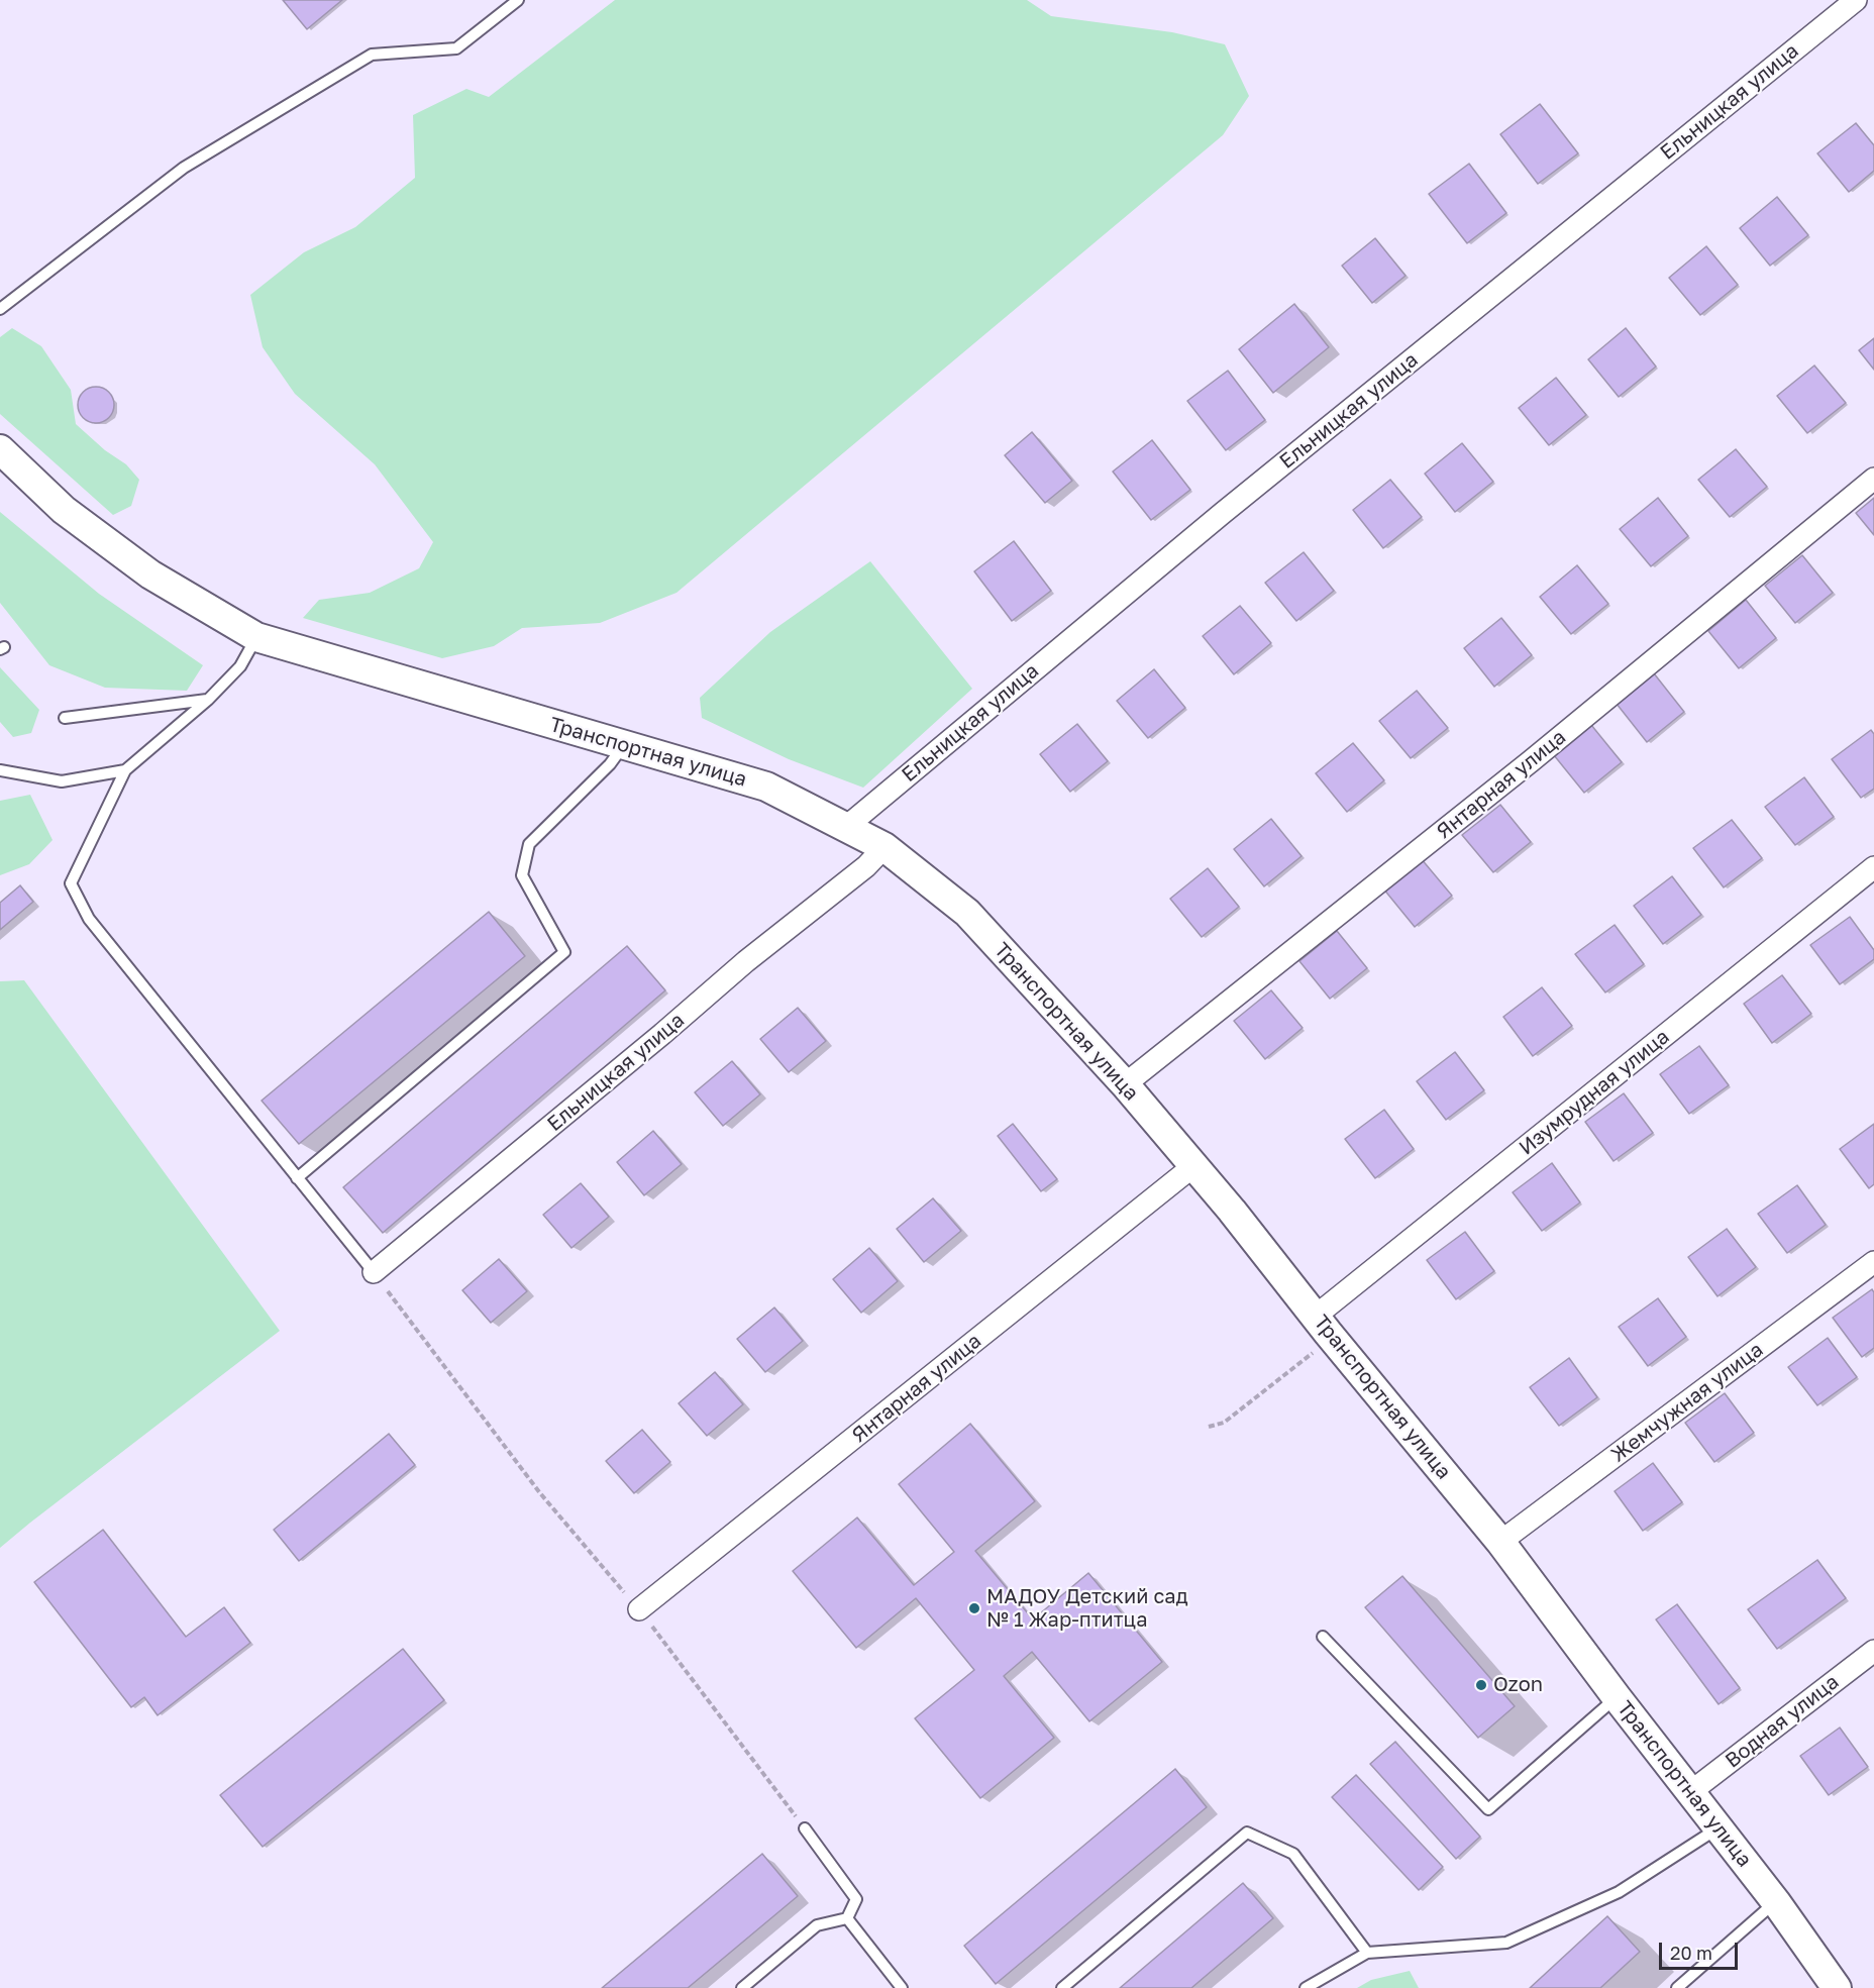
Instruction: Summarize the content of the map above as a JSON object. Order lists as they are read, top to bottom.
{
  "streets": {
    "street": [
      "Ельницкая улица",
      "Транспортная улица",
      "Янтарная улица",
      "Изумрудная улица",
      "Жемчужная улица",
      "Водная улица"
    ]
  },
  "crossings": [
    ["Ельницкая улица", "Транспортная улица"],
    ["Транспортная улица", "Янтарная улица"],
    ["Транспортная улица", "Изумрудная улица"],
    ["Транспортная улица", "Жемчужная улица"],
    ["Транспортная улица", "Водная улица"]
  ],
  "places": ["МАДОУ Детский сад № 1 Жар-птитца", "Ozon"],
  "scale_bar": "20 m"
}
